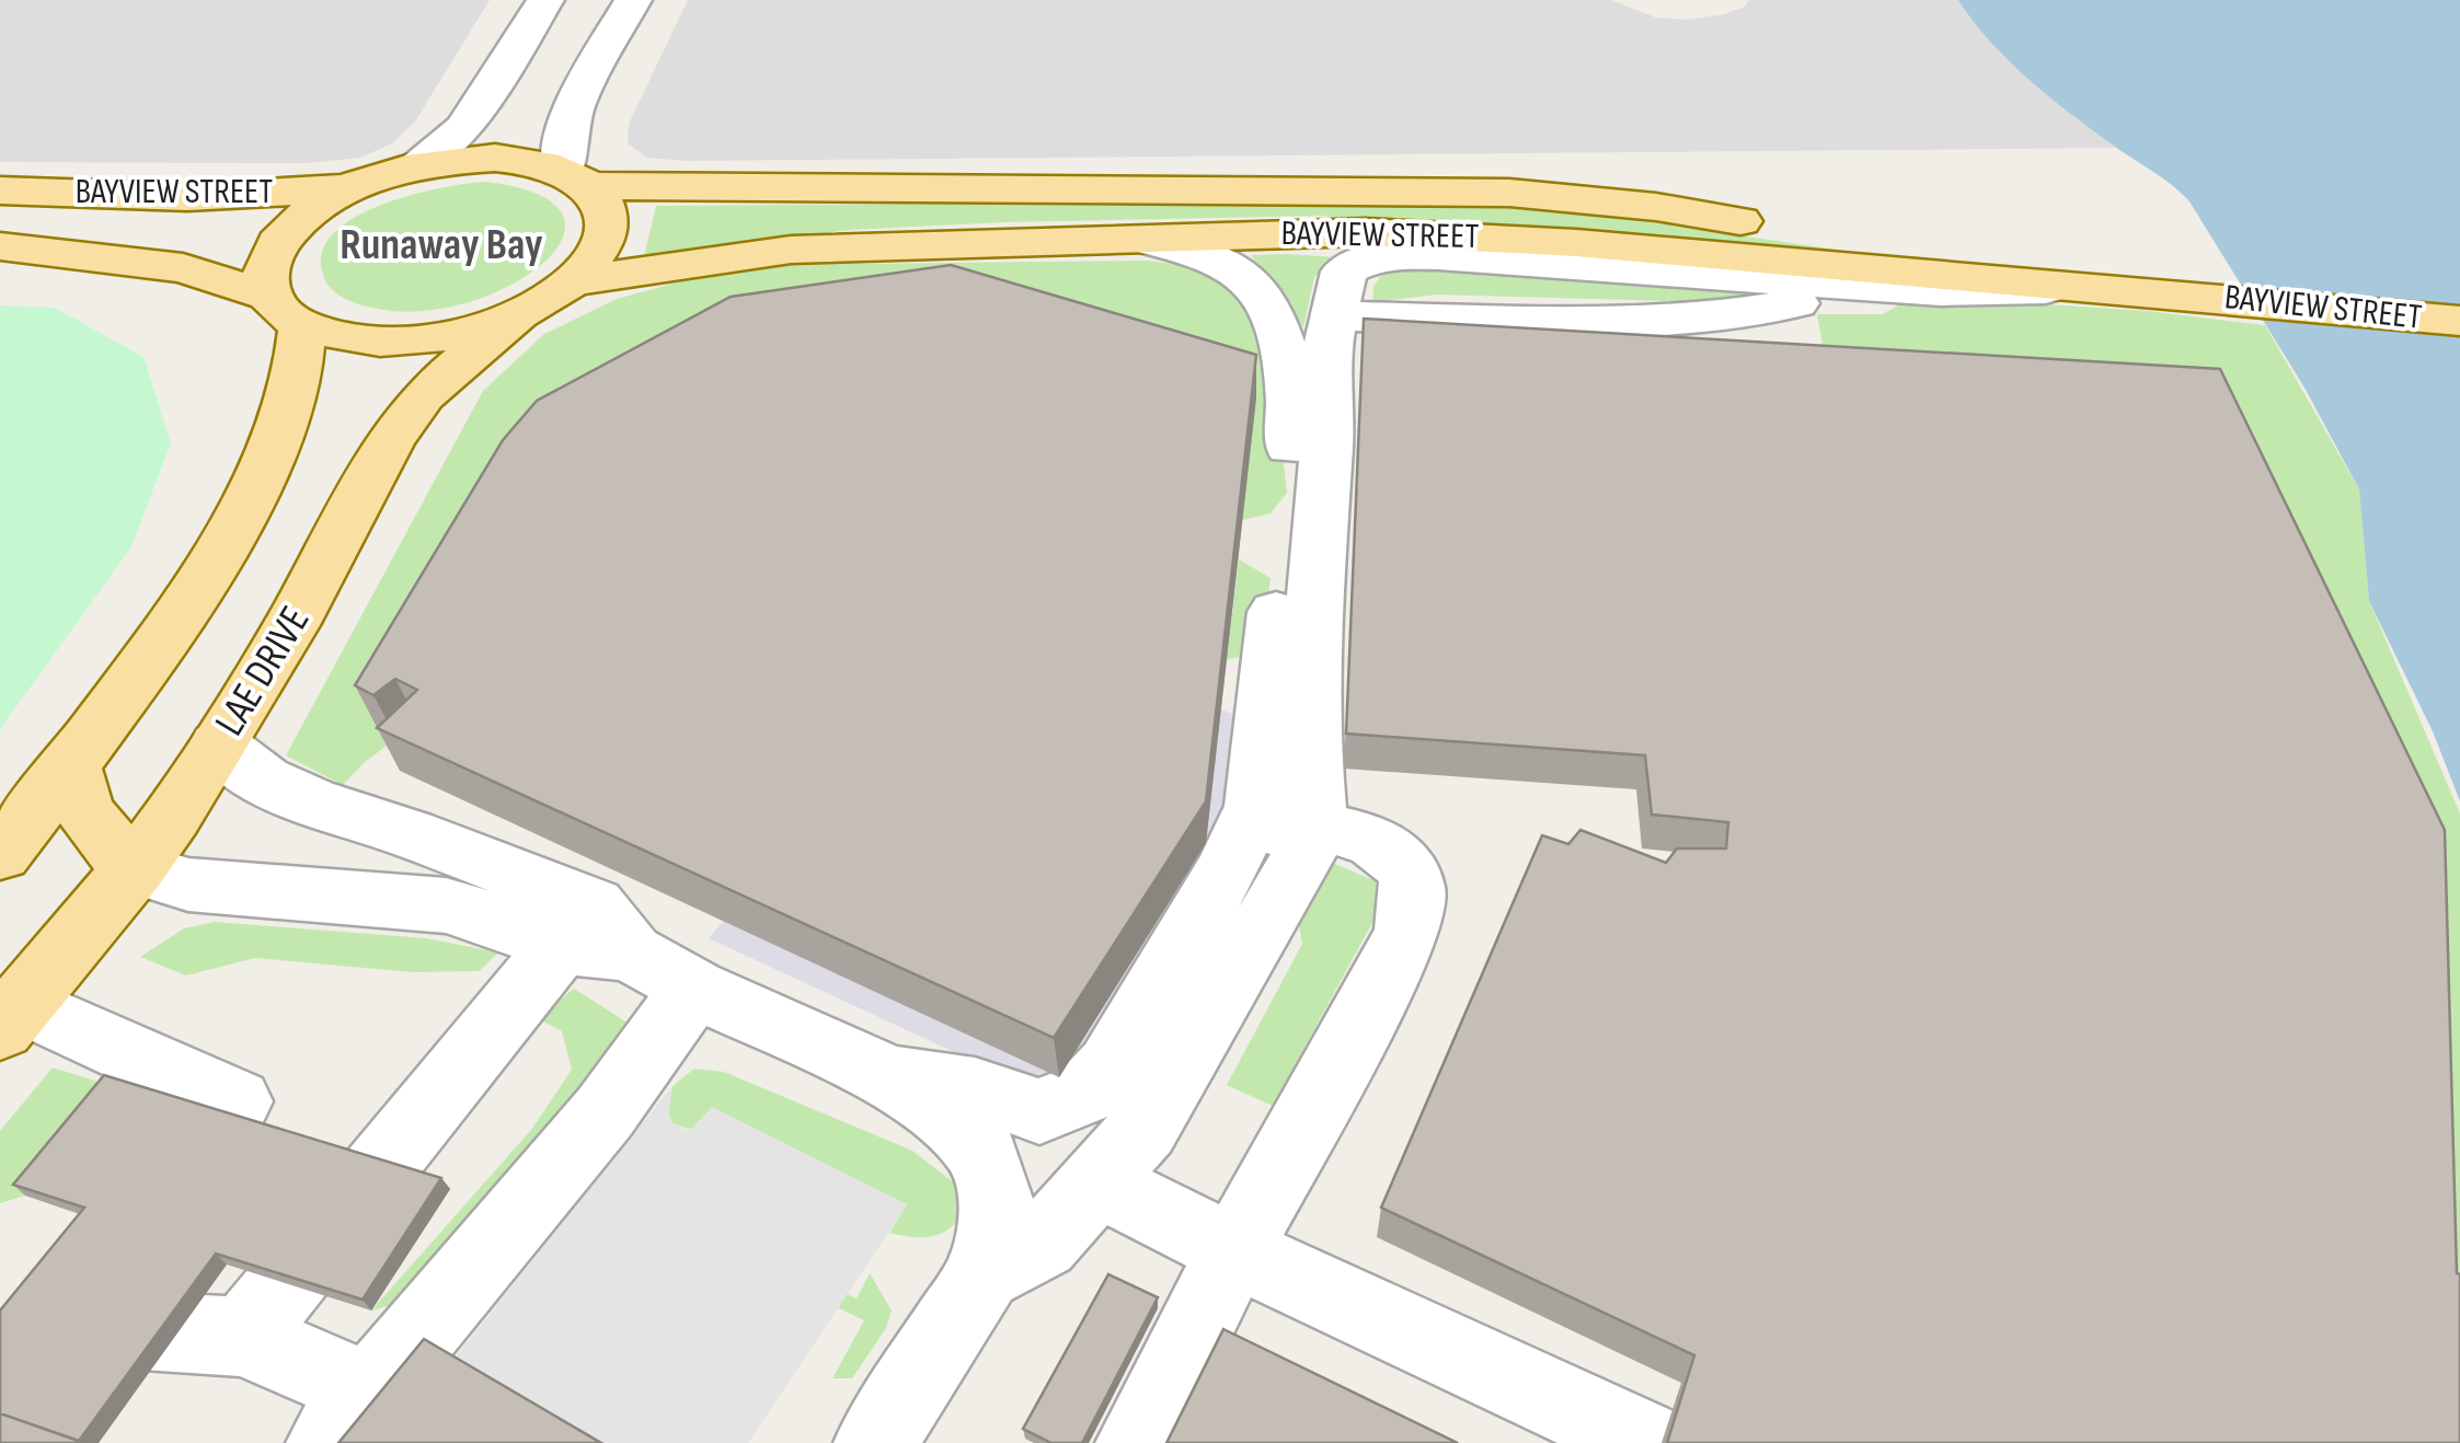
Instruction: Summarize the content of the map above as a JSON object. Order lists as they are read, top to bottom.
{
  "streets": {
    "main road": ["BAYVIEW STREET", "LAE DRIVE"]
  },
  "crossings": [
    ["BAYVIEW STREET", "LAE DRIVE"]
  ],
  "districts": ["Runaway Bay"]
}
